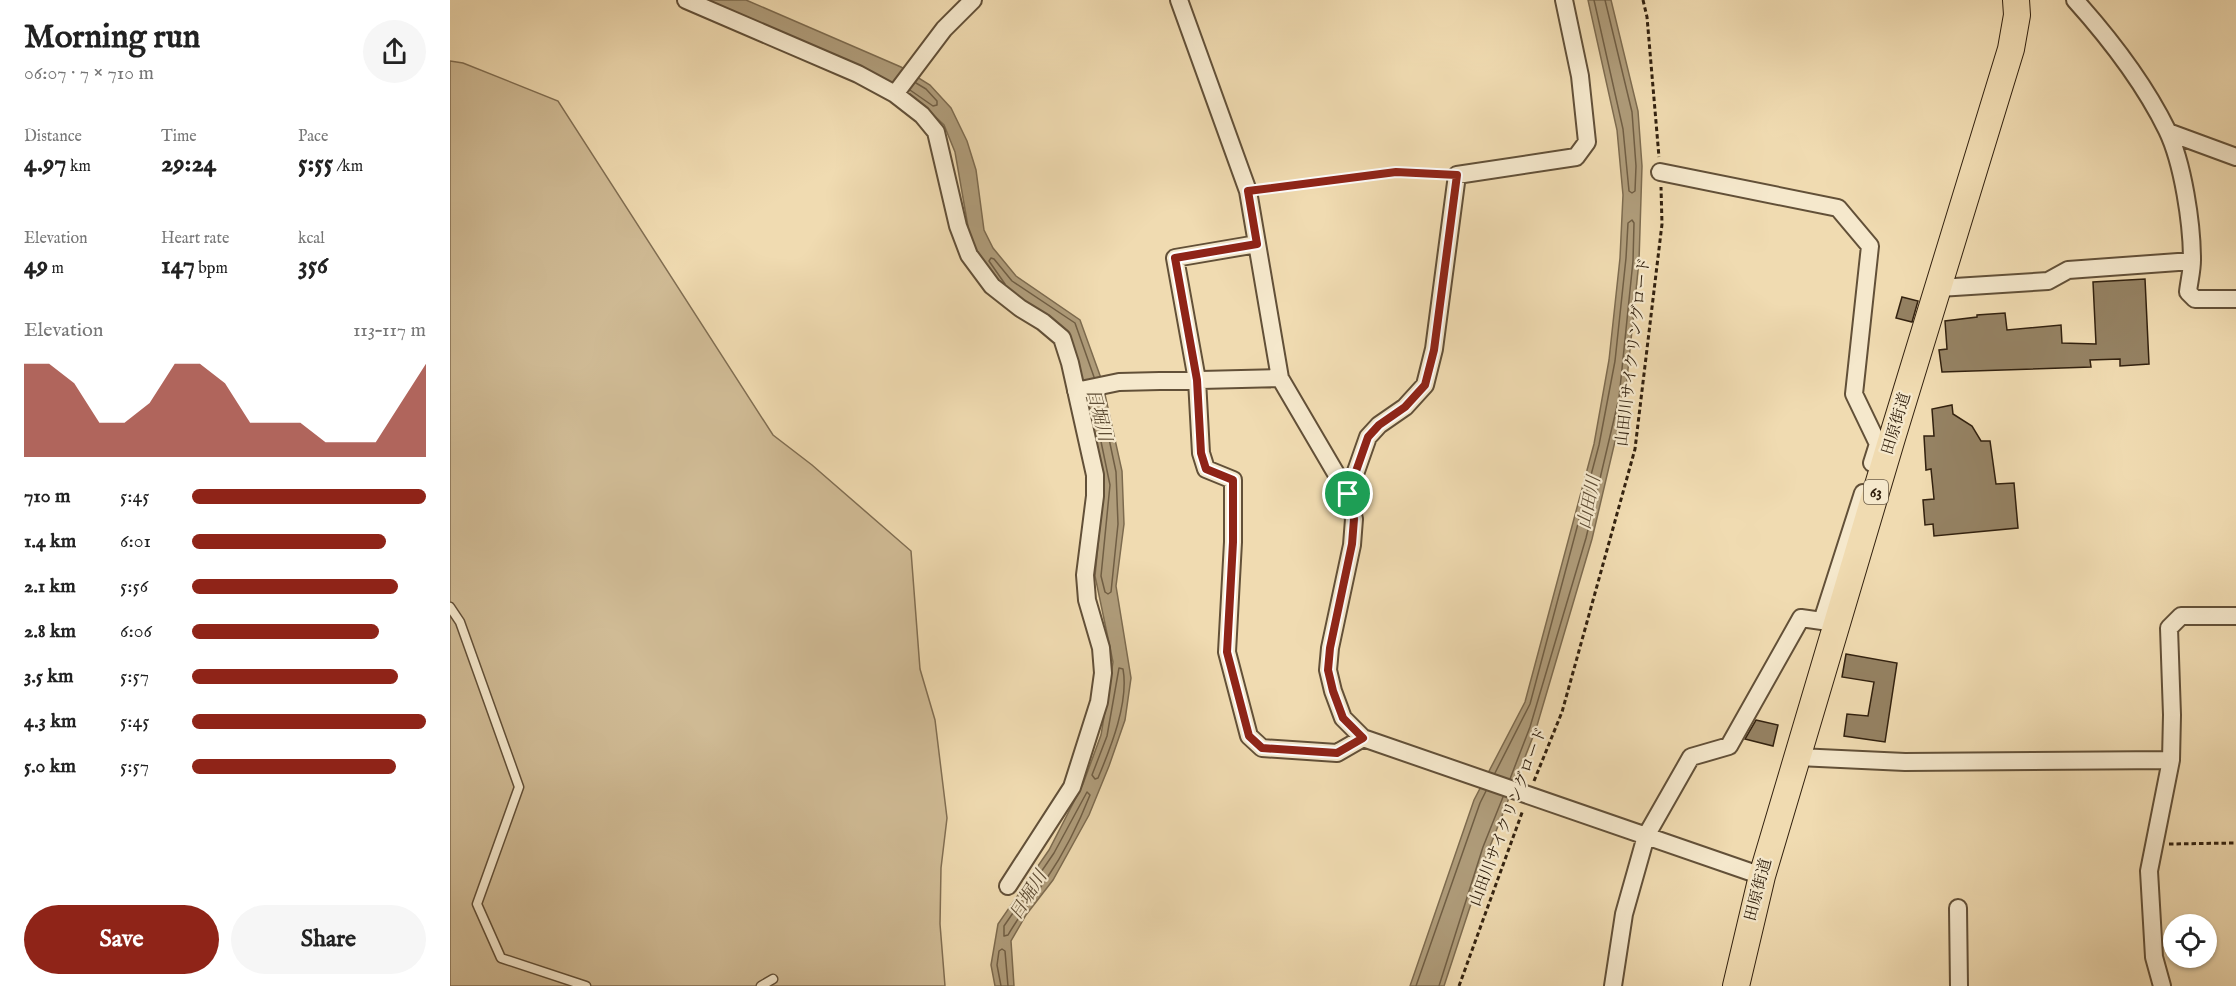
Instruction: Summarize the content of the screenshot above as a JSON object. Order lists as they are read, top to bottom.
{
  "streets": {
    "main road": ["田原街道", "63"],
    "path": ["山田川サイクリングロード"]
  },
  "water": ["日堀川", "山田川"],
  "page": {
    "heading": ["Morning run", "06:07 · 7 × 710 m"],
    "stats": [
      ["Distance", "4.97 km"],
      ["Time", "29:24"],
      ["Pace", "5:55 /km"],
      ["Elevation", "49 m"],
      ["Heart rate", "147 bpm"],
      ["kcal", "356"]
    ],
    "chart": ["Elevation", "113–117 m"],
    "list": [
      {
        "name": "710 m",
        "note": "5:45"
      },
      {
        "name": "1.4 km",
        "note": "6:01"
      },
      {
        "name": "2.1 km",
        "note": "5:56"
      },
      {
        "name": "2.8 km",
        "note": "6:06"
      },
      {
        "name": "3.5 km",
        "note": "5:57"
      },
      {
        "name": "4.3 km",
        "note": "5:45"
      },
      {
        "name": "5.0 km",
        "note": "5:57"
      }
    ],
    "buttons": ["Save", "Share"]
  }
}
